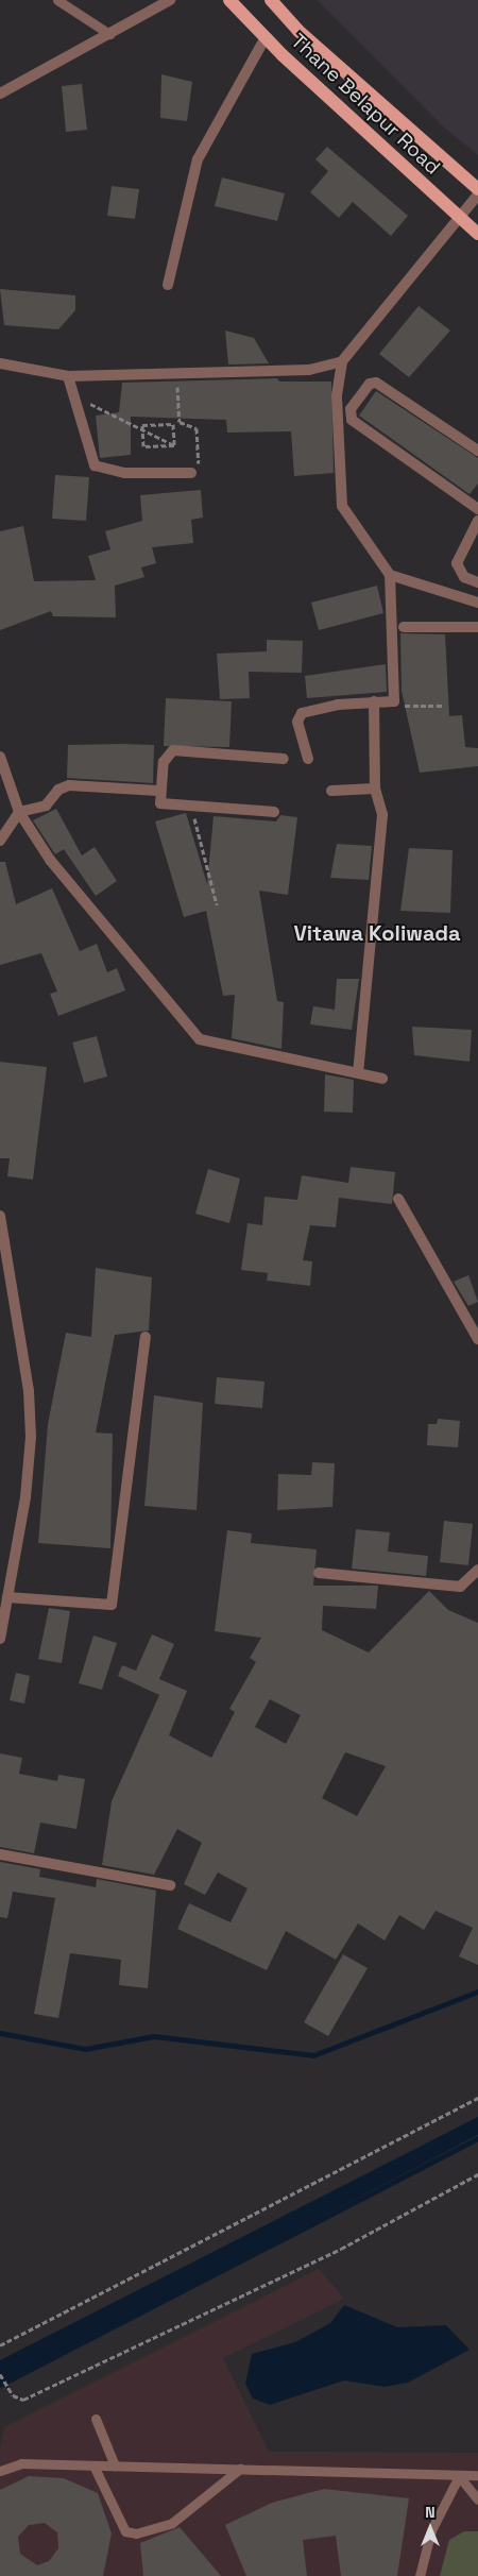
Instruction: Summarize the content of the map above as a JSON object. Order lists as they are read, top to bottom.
{
  "streets": {
    "main road": ["Thane Belapur Road"]
  },
  "districts": ["Vitawa Koliwada"],
  "north": "top"
}
